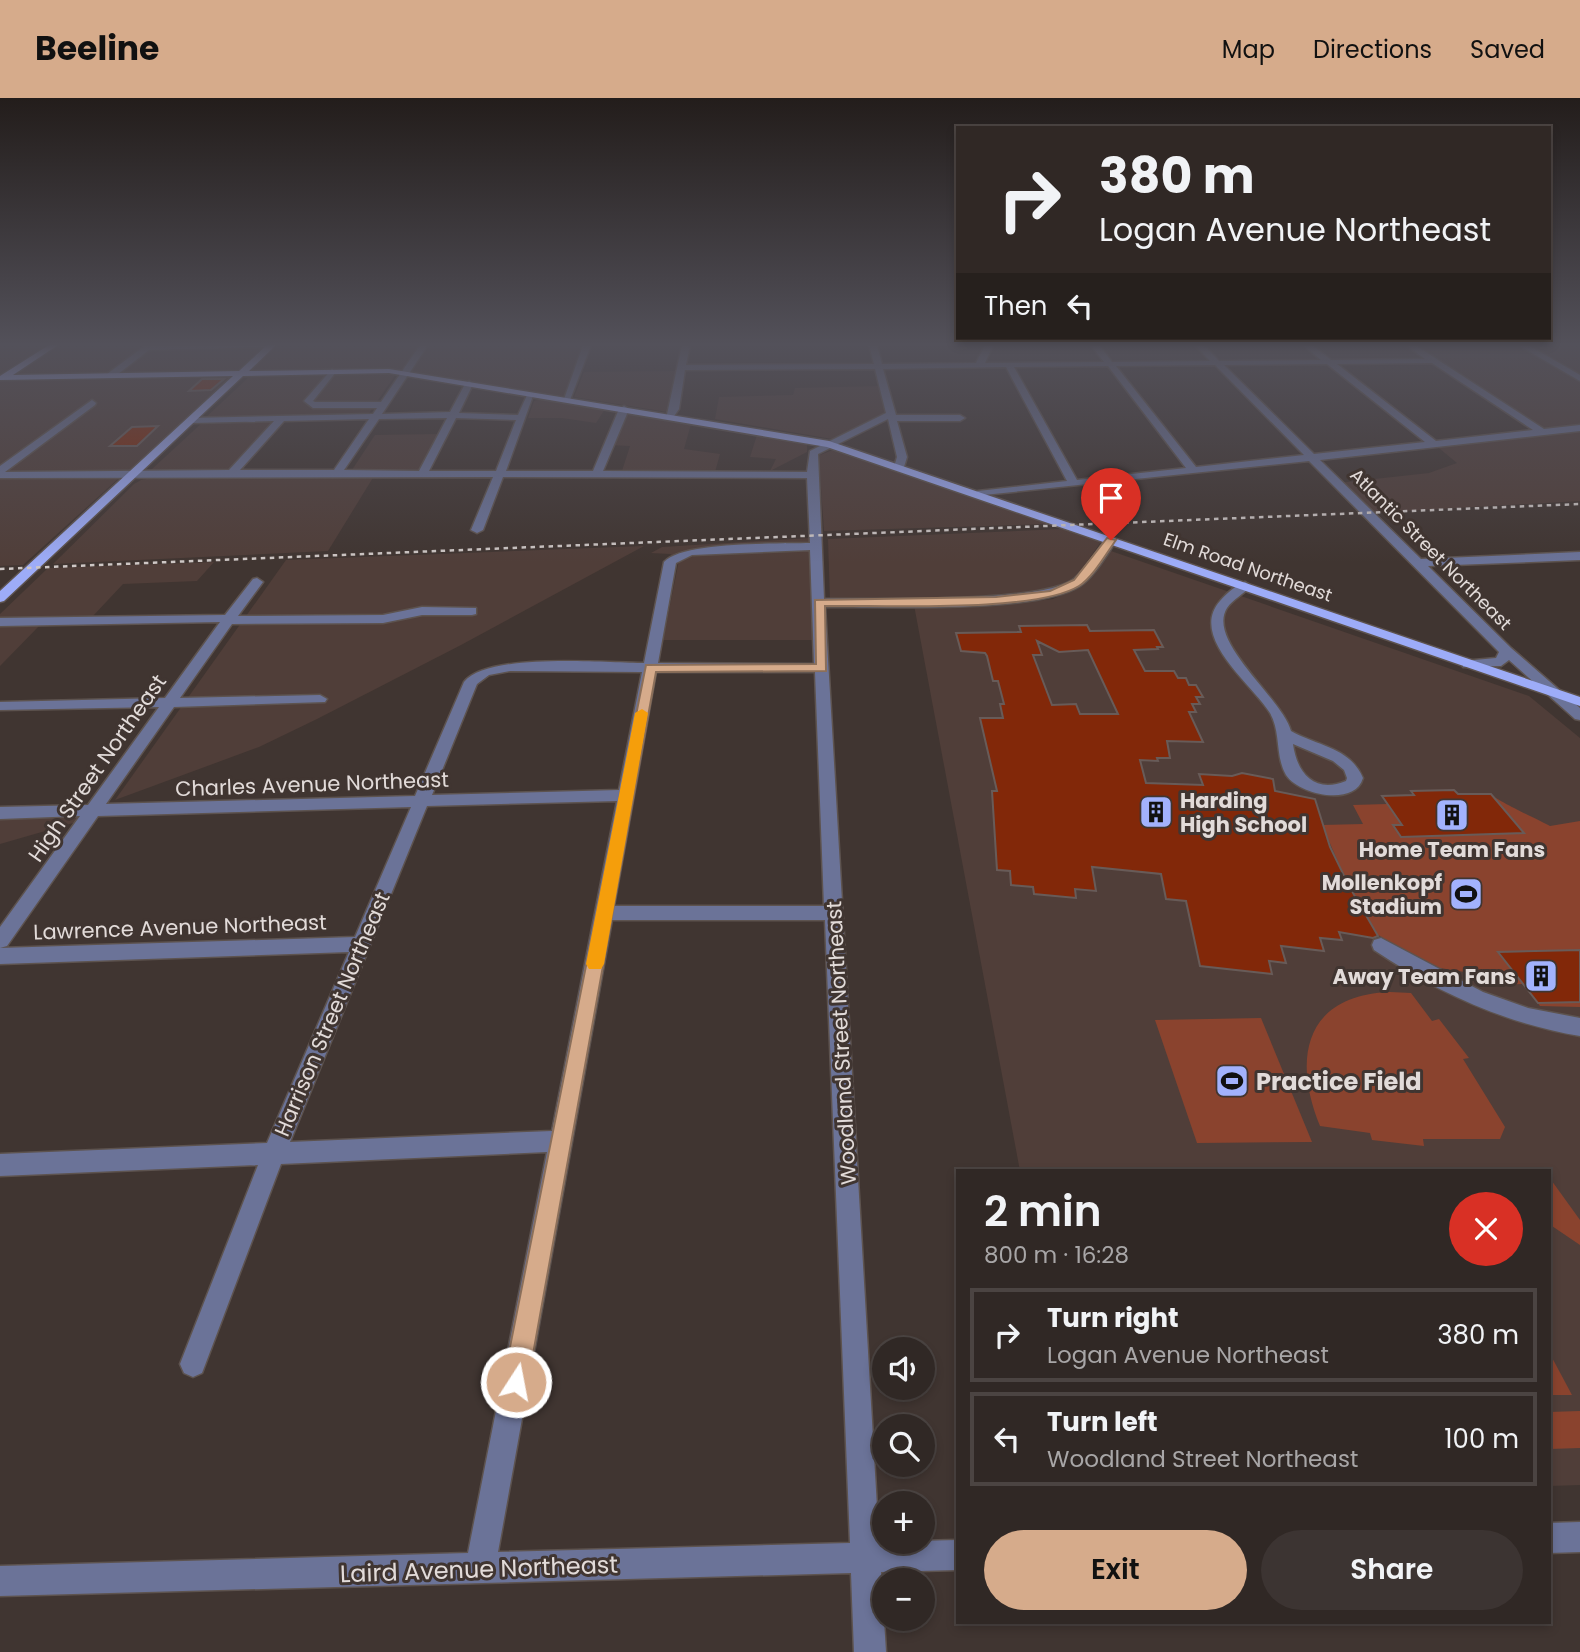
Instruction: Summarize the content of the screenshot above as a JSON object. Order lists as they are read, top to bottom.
{
  "streets": {
    "main road": ["Elm Road Northeast"],
    "street": [
      "Atlantic Street Northeast",
      "High Street Northeast",
      "Charles Avenue Northeast",
      "Lawrence Avenue Northeast",
      "Harrison Street Northeast",
      "Woodland Street Northeast",
      "Laird Avenue Northeast"
    ]
  },
  "crossings": [
    ["Atlantic Street Northeast", "Elm Road Northeast"],
    ["Elm Road Northeast", "Woodland Street Northeast"],
    ["High Street Northeast", "Charles Avenue Northeast"],
    ["Charles Avenue Northeast", "Harrison Street Northeast"],
    ["Lawrence Avenue Northeast", "Harrison Street Northeast"],
    ["Woodland Street Northeast", "Laird Avenue Northeast"]
  ],
  "places": {
    "building": ["Harding High School", "Home Team Fans", "Away Team Fans"],
    "sports": ["Mollenkopf Stadium", "Practice Field"]
  },
  "page": {
    "header": "Beeline",
    "nav": ["Map", "Directions", "Saved"],
    "turn": ["380 m", "Logan Avenue Northeast"],
    "then": "Then",
    "heading": ["2 min", "800 m · 16:28"],
    "list": [
      {
        "name": "Turn right",
        "note": "Logan Avenue Northeast",
        "value": "380 m"
      },
      {
        "name": "Turn left",
        "note": "Woodland Street Northeast",
        "value": "100 m"
      }
    ],
    "map_buttons": ["+", "−"],
    "buttons": ["Exit", "Share"]
  }
}
